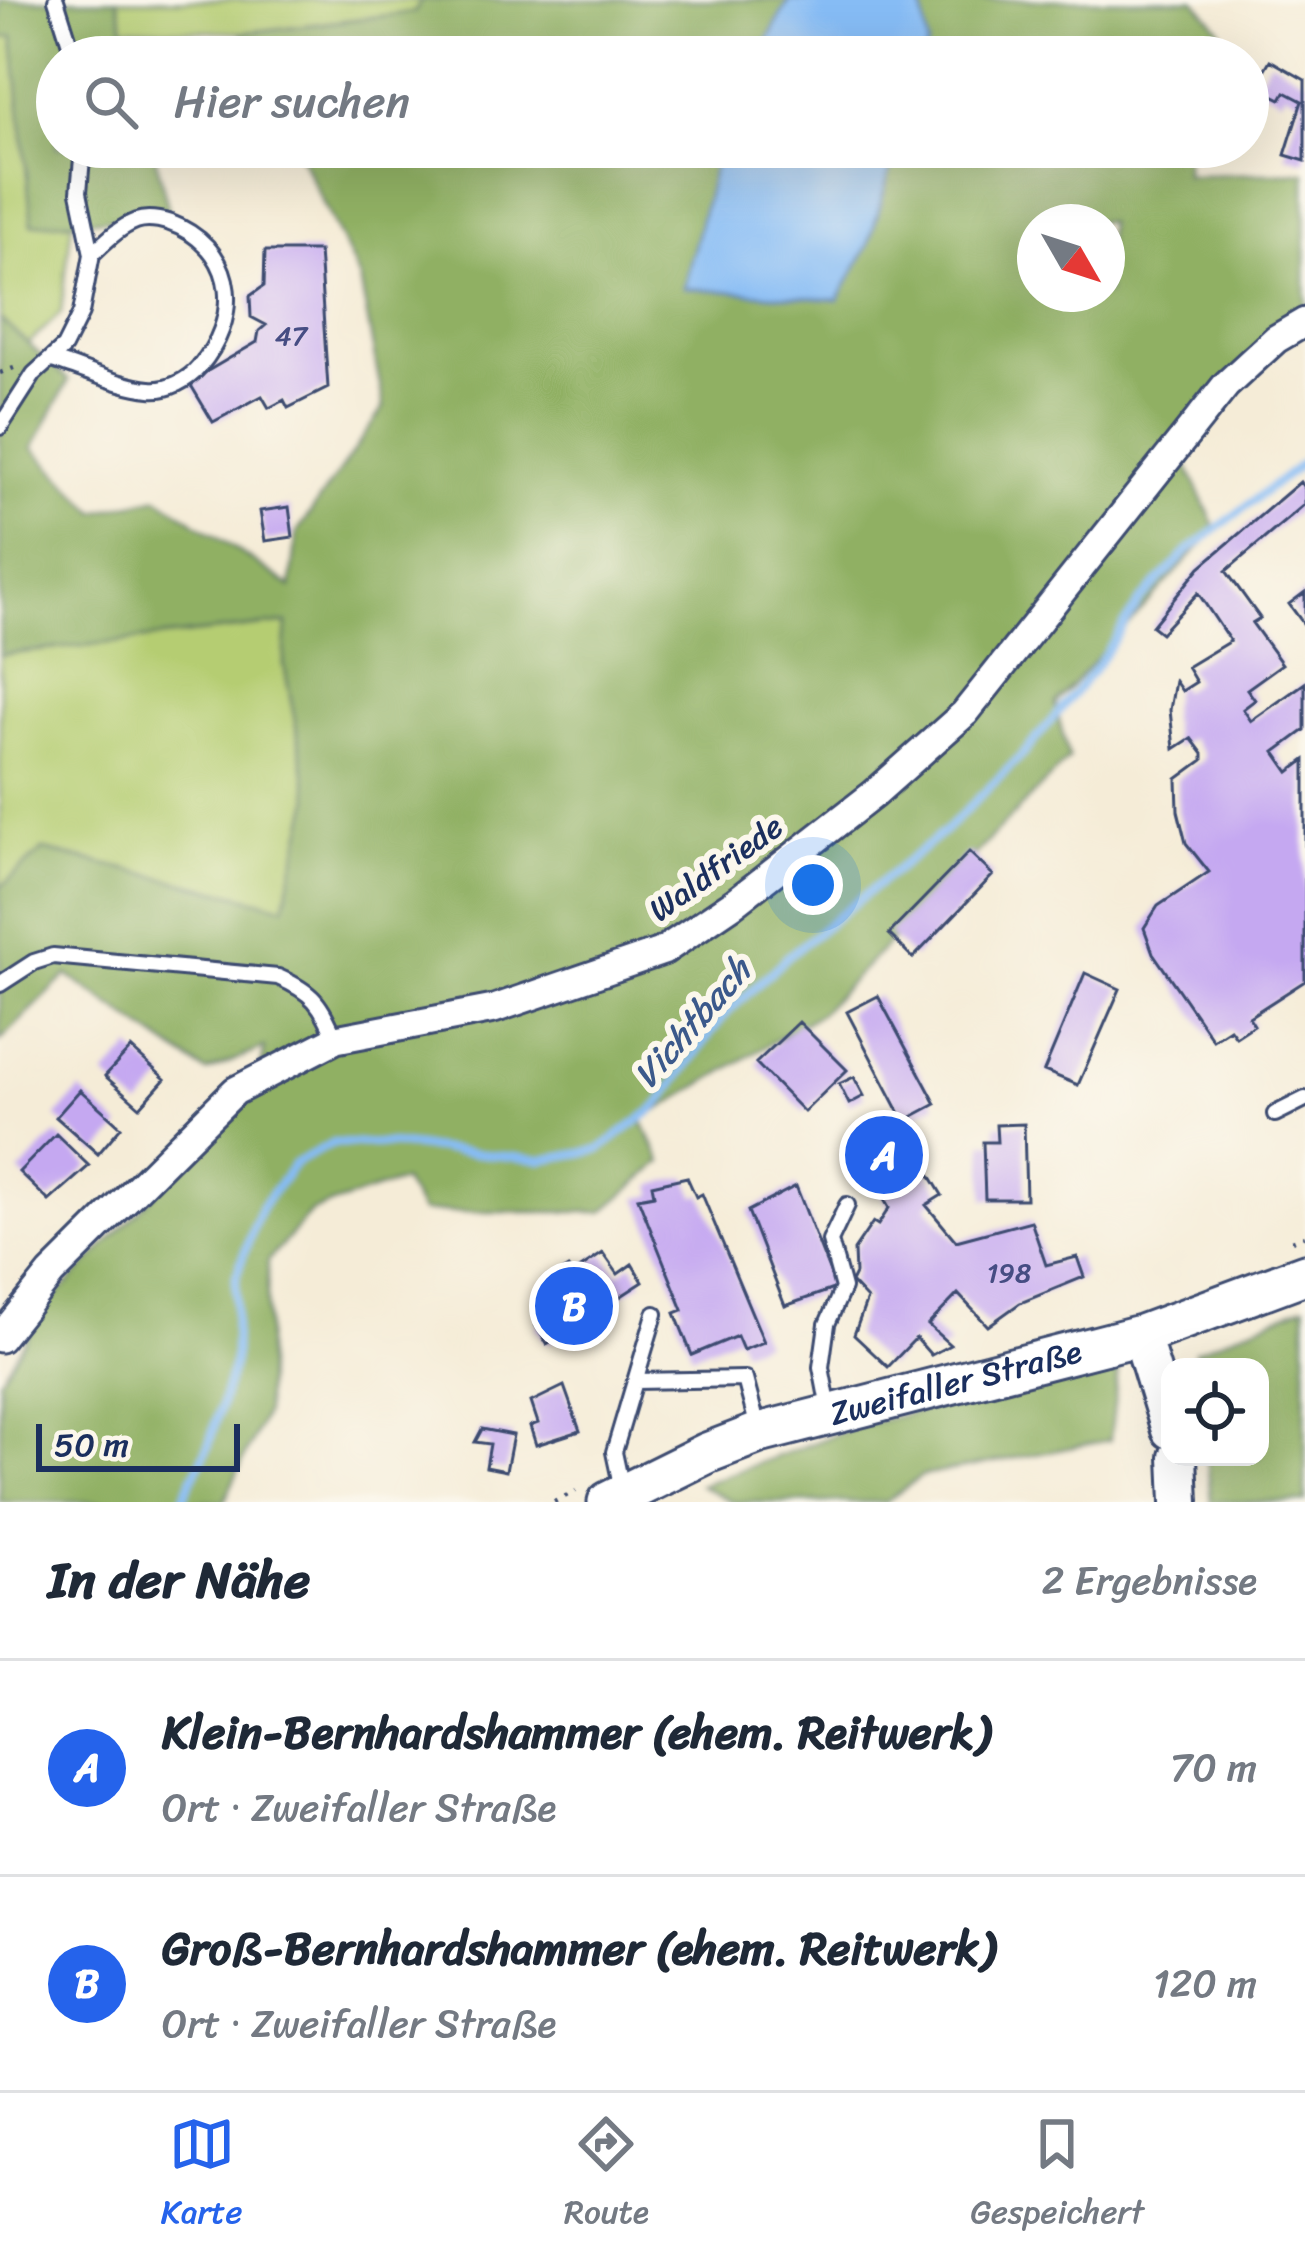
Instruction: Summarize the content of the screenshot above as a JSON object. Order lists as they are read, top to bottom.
{
  "streets": {
    "main road": ["Zweifaller Straße"],
    "street": ["Waldfriede"]
  },
  "water": ["Vichtbach"],
  "house_numbers": ["47", "198"],
  "scale_bar": "50 m",
  "north": "bottom right",
  "page": {
    "search": "Hier suchen",
    "pins": ["A", "B"],
    "scale": "50 m",
    "heading": ["In der Nähe", "2 Ergebnisse"],
    "list": [
      {
        "mark": "A",
        "name": "Klein-Bernhardshammer (ehem. Reitwerk)",
        "note": "Ort · Zweifaller Straße",
        "value": "70 m"
      },
      {
        "mark": "B",
        "name": "Groß-Bernhardshammer (ehem. Reitwerk)",
        "note": "Ort · Zweifaller Straße",
        "value": "120 m"
      }
    ],
    "nav": ["Karte", "Route", "Gespeichert"]
  }
}
